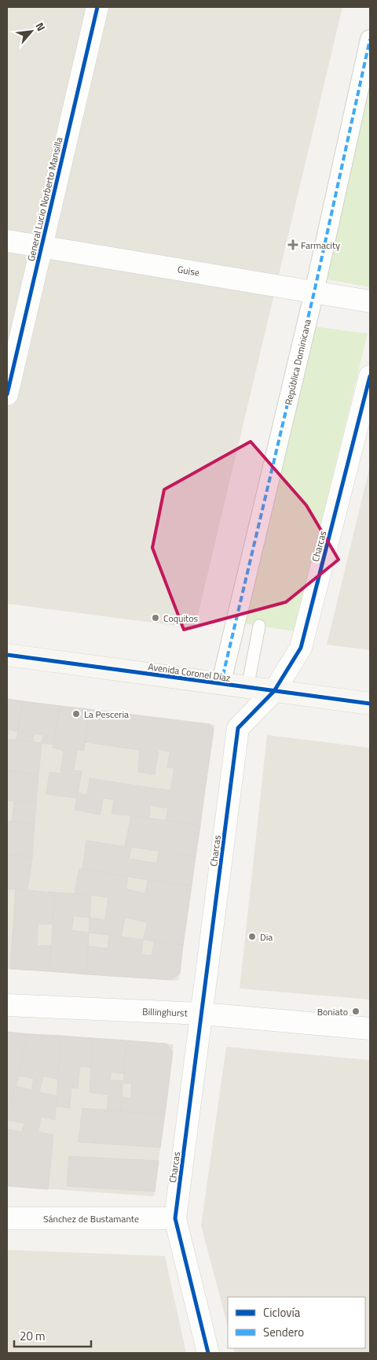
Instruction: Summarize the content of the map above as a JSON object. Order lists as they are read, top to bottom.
{
  "streets": {
    "main road": ["Avenida Coronel Díaz"],
    "street": [
      "General Lucio Norberto Mansilla",
      "Guise",
      "República Dominicana",
      "Charcas",
      "Billinghurst",
      "Sánchez de Bustamante"
    ]
  },
  "crossings": [
    ["General Lucio Norberto Mansilla", "Guise"],
    ["Guise", "República Dominicana"],
    ["República Dominicana", "Avenida Coronel Díaz"],
    ["Charcas", "Avenida Coronel Díaz"],
    ["Charcas", "Billinghurst"],
    ["Charcas", "Sánchez de Bustamante"]
  ],
  "places": {
    "health": ["Farmacity"],
    "other": [
      "Coquitos",
      "La Pesceria",
      "Dia",
      "Boniato"
    ]
  },
  "legend": ["Ciclovía", "Sendero"],
  "scale_bar": "20 m",
  "north": "top right"
}
